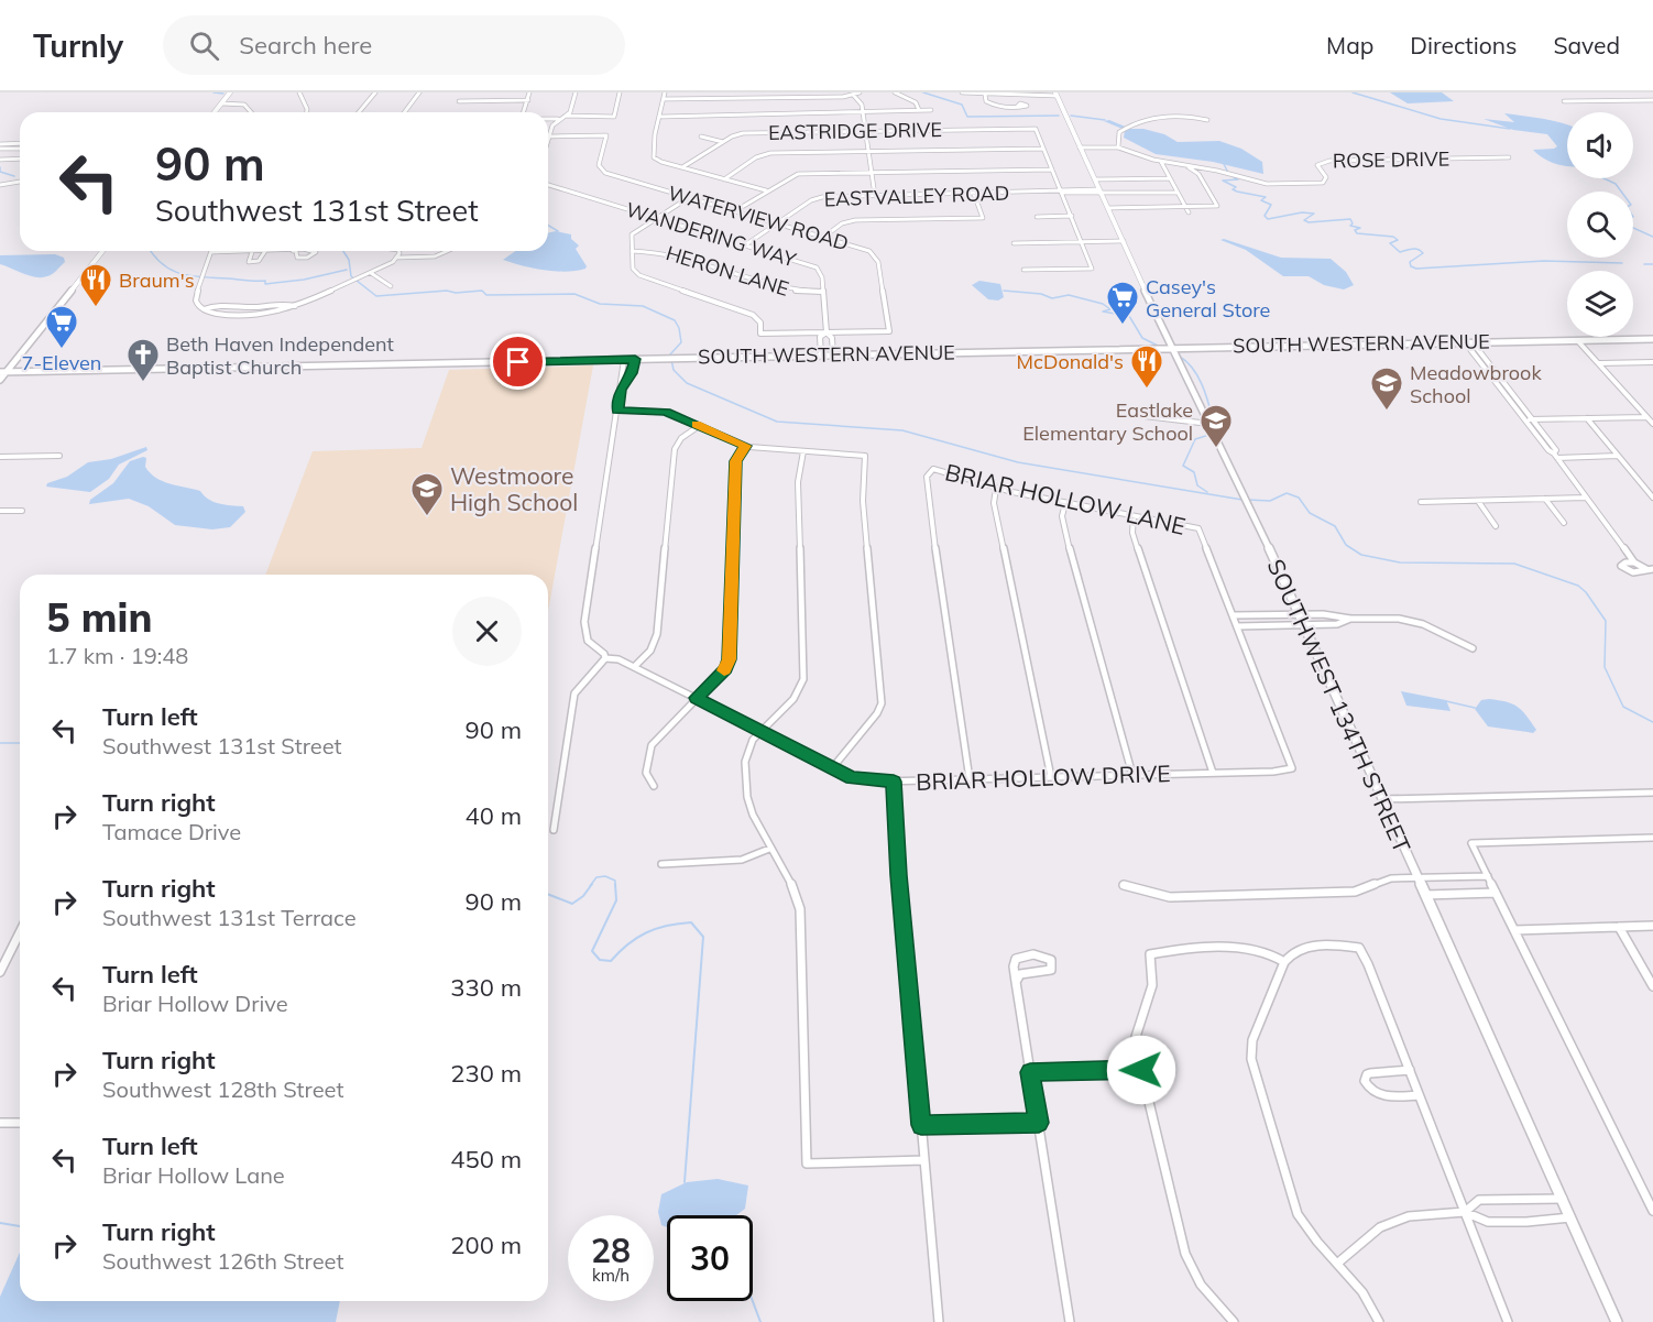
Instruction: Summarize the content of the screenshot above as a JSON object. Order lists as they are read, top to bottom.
{
  "streets": {
    "main road": ["SOUTH WESTERN AVENUE", "SOUTHWEST 134TH STREET"],
    "street": [
      "EASTRIDGE DRIVE",
      "ROSE DRIVE",
      "EASTVALLEY ROAD",
      "WATERVIEW ROAD",
      "WANDERING WAY",
      "HERON LANE",
      "BRIAR HOLLOW LANE",
      "BRIAR HOLLOW DRIVE"
    ]
  },
  "crossings": [
    ["EASTVALLEY ROAD", "WATERVIEW ROAD"],
    ["EASTVALLEY ROAD", "WANDERING WAY"],
    ["EASTVALLEY ROAD", "SOUTHWEST 134TH STREET"],
    ["WATERVIEW ROAD", "WANDERING WAY"],
    ["WANDERING WAY", "HERON LANE"],
    ["WANDERING WAY", "SOUTH WESTERN AVENUE"],
    ["SOUTH WESTERN AVENUE", "SOUTHWEST 134TH STREET"],
    ["BRIAR HOLLOW LANE", "BRIAR HOLLOW DRIVE"]
  ],
  "places": {
    "restaurant": ["Braum's", "McDonald's"],
    "supermarket": ["Casey's General Store", "7-Eleven"],
    "church": ["Beth Haven Independent Baptist Church"],
    "school or university": ["Meadowbrook School", "Eastlake Elementary School", "Westmoore High School"]
  },
  "page": {
    "header": "Turnly",
    "search": "Search here",
    "nav": ["Map", "Directions", "Saved"],
    "turn": ["90 m", "Southwest 131st Street"],
    "heading": ["5 min", "1.7 km · 19:48"],
    "list": [
      {
        "name": "Turn left",
        "note": "Southwest 131st Street",
        "value": "90 m"
      },
      {
        "name": "Turn right",
        "note": "Tamace Drive",
        "value": "40 m"
      },
      {
        "name": "Turn right",
        "note": "Southwest 131st Terrace",
        "value": "90 m"
      },
      {
        "name": "Turn left",
        "note": "Briar Hollow Drive",
        "value": "330 m"
      },
      {
        "name": "Turn right",
        "note": "Southwest 128th Street",
        "value": "230 m"
      },
      {
        "name": "Turn left",
        "note": "Briar Hollow Lane",
        "value": "450 m"
      },
      {
        "name": "Turn right",
        "note": "Southwest 126th Street",
        "value": "200 m"
      }
    ],
    "speed": "28 km/h",
    "limit": "30"
  }
}
